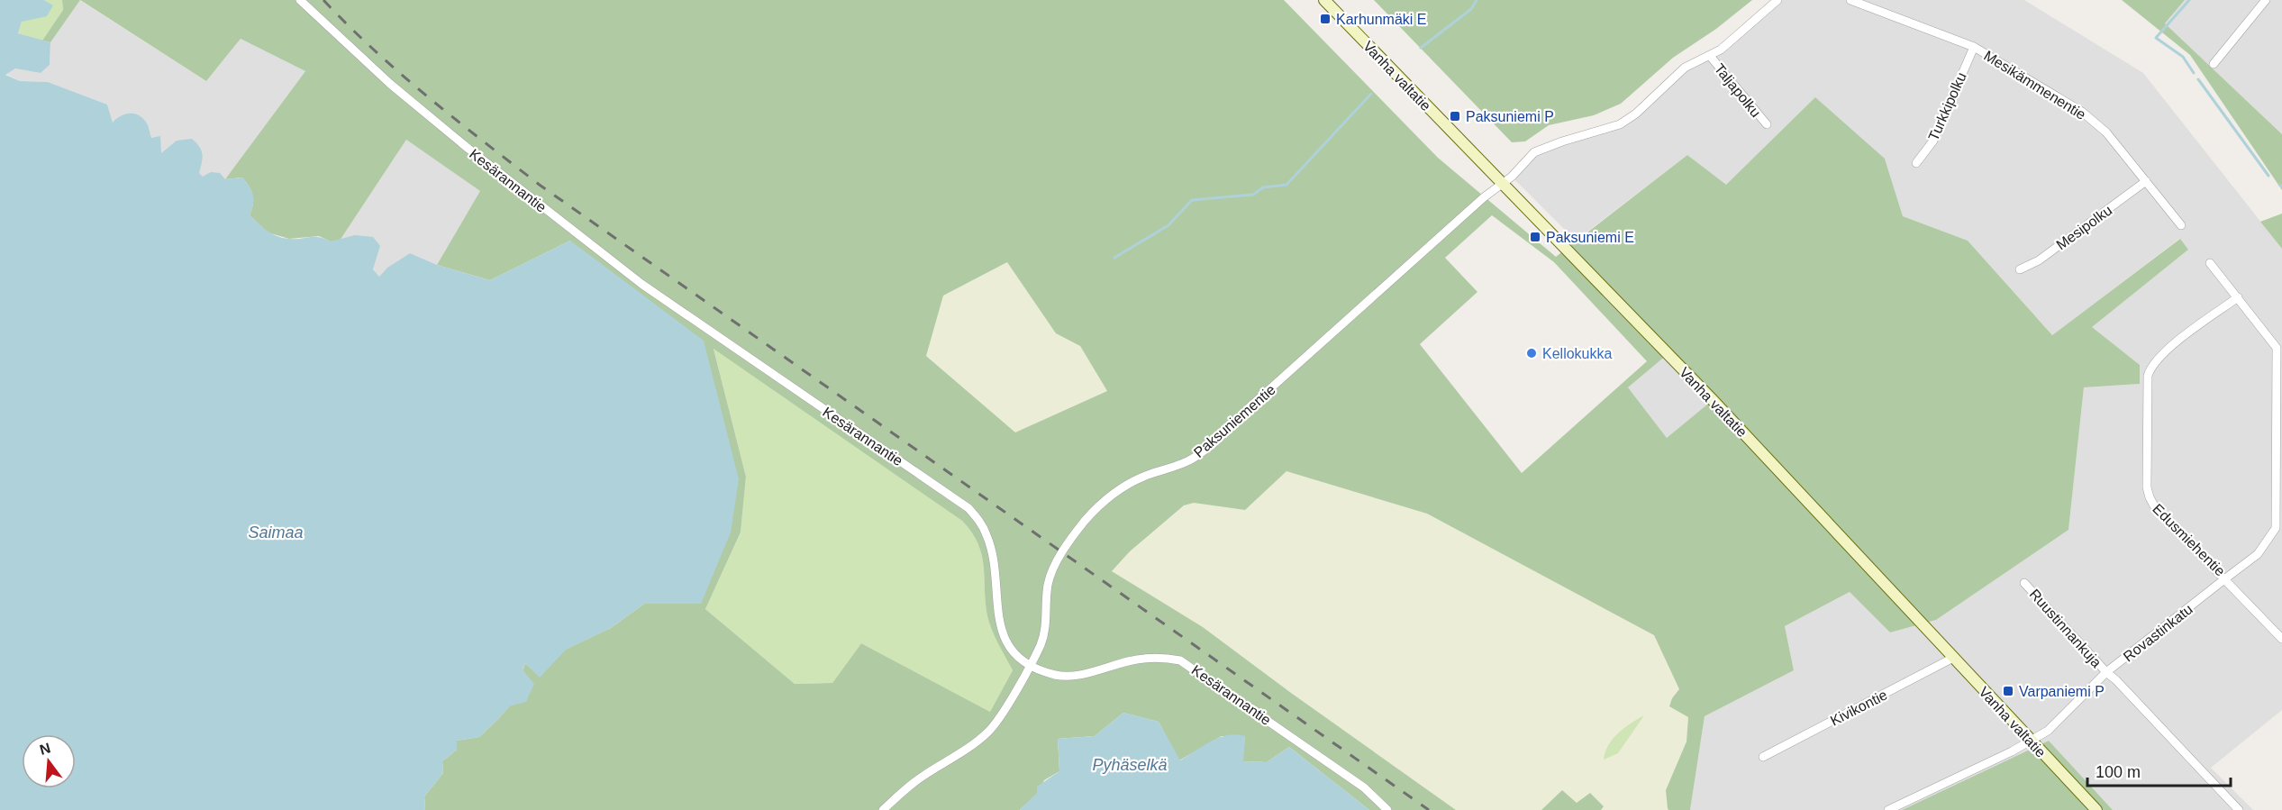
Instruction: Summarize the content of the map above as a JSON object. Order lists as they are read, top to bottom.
{
  "streets": {
    "main road": ["Vanha valtatie"],
    "street": [
      "Mesikämmenentie",
      "Taljapolku",
      "Turkkipolku",
      "Kesärannantie",
      "Mesipolku",
      "Paksuniementie",
      "Edusmiehentie",
      "Ruustinnankuja",
      "Rovastinkatu",
      "Kivikontie"
    ]
  },
  "crossings": [
    ["Vanha valtatie", "Paksuniementie"],
    ["Vanha valtatie", "Rovastinkatu"],
    ["Vanha valtatie", "Kivikontie"],
    ["Mesikämmenentie", "Turkkipolku"],
    ["Mesikämmenentie", "Mesipolku"],
    ["Kesärannantie", "Paksuniementie"],
    ["Edusmiehentie", "Rovastinkatu"],
    ["Ruustinnankuja", "Rovastinkatu"]
  ],
  "water": ["Saimaa", "Pyhäselkä"],
  "places": {
    "transit": [
      "Karhunmäki E",
      "Paksuniemi P",
      "Paksuniemi E",
      "Varpaniemi P"
    ],
    "other": ["Kellokukka"]
  },
  "scale_bar": "100 m",
  "north": "top"
}
